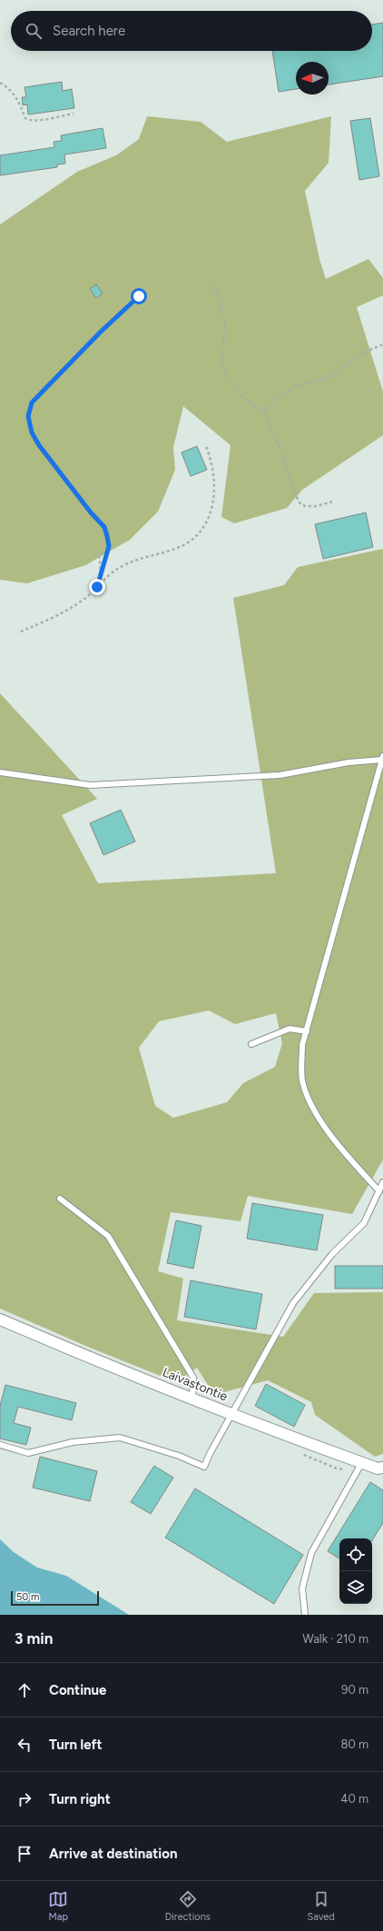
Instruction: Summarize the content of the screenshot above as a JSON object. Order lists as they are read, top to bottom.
{
  "streets": {
    "street": ["Laivastontie"]
  },
  "scale_bar": "50 m",
  "north": "left",
  "page": {
    "search": "Search here",
    "scale": "50 m",
    "heading": ["3 min", "Walk · 210 m"],
    "list": [
      ["Continue", "90 m"],
      ["Turn left", "80 m"],
      ["Turn right", "40 m"],
      "Arrive at destination"
    ],
    "nav": ["Map", "Directions", "Saved"]
  }
}
